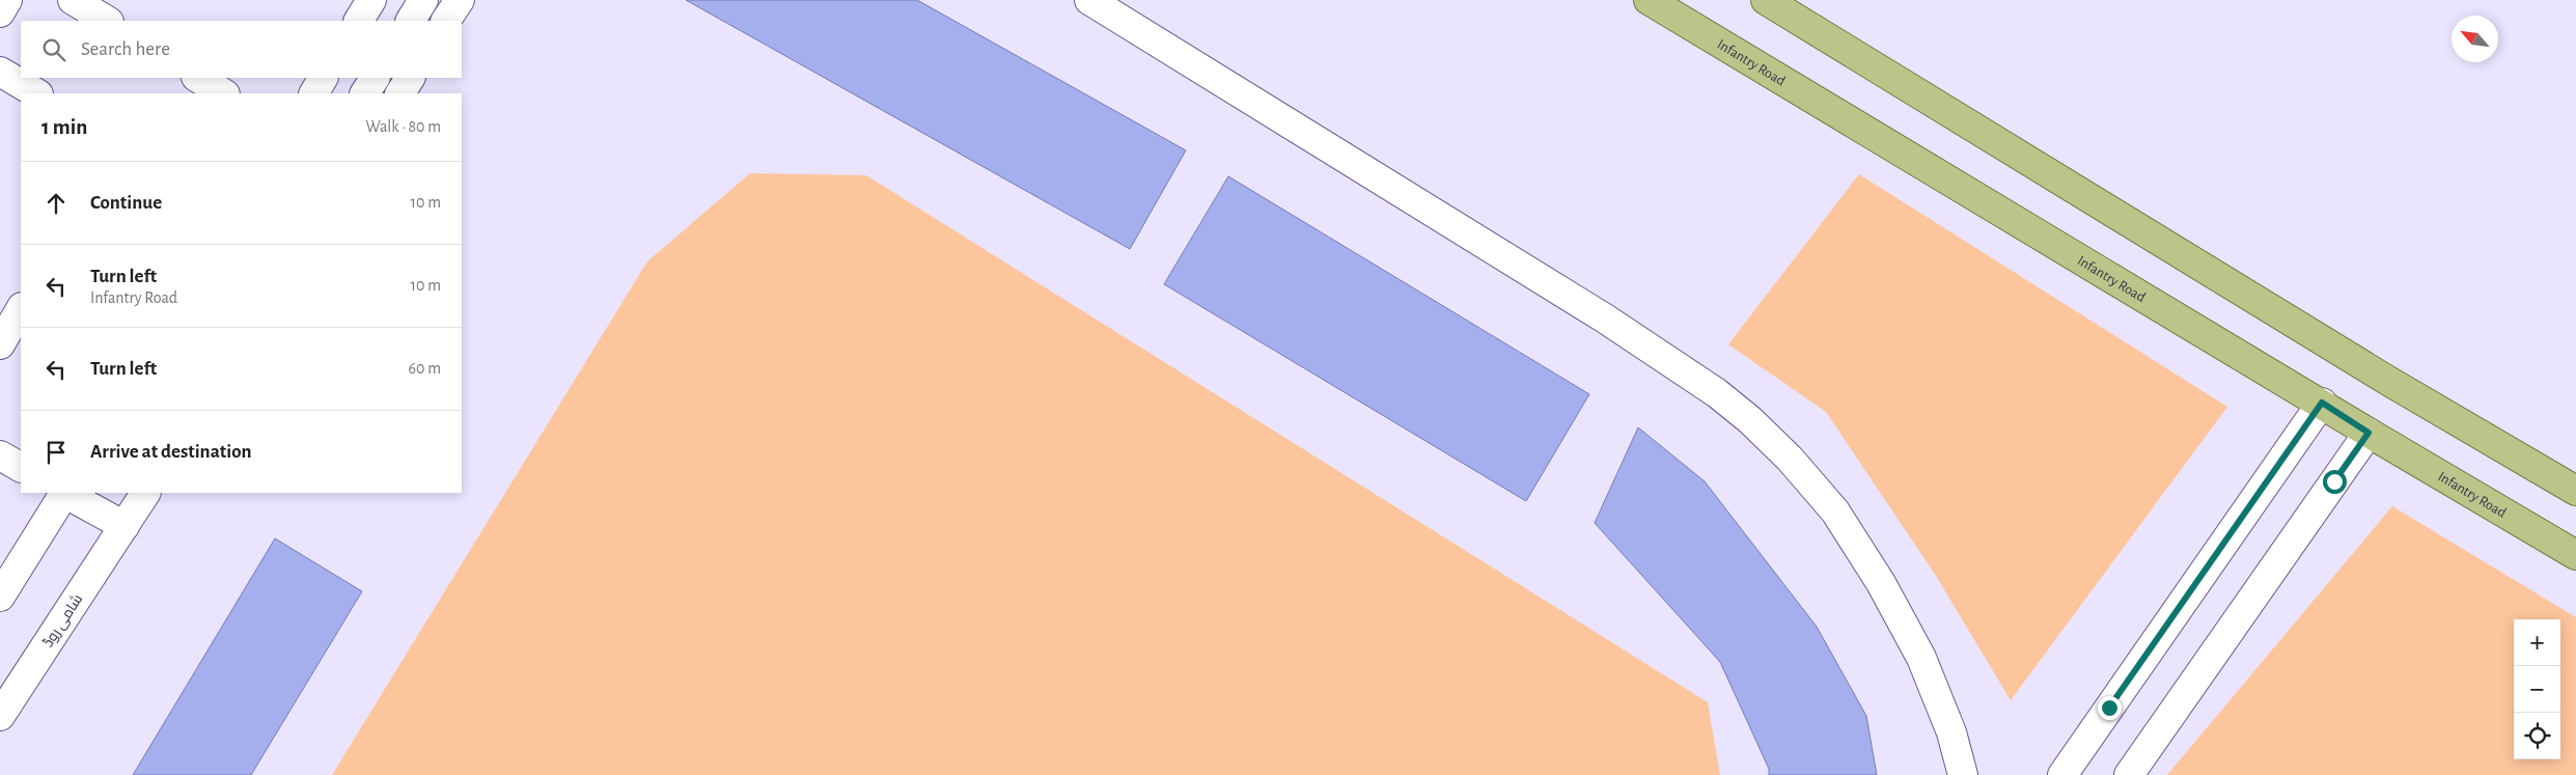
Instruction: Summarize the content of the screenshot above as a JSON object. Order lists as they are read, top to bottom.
{
  "streets": {
    "main road": ["Infantry Road"],
    "street": ["شامی روڈ"]
  },
  "north": "top left",
  "page": {
    "search": "Search here",
    "heading": ["1 min", "Walk · 80 m"],
    "list": [
      ["Continue", "10 m"],
      ["Turn left", "Infantry Road", "10 m"],
      ["Turn left", "60 m"],
      "Arrive at destination"
    ],
    "map_buttons": ["+", "−"]
  }
}
